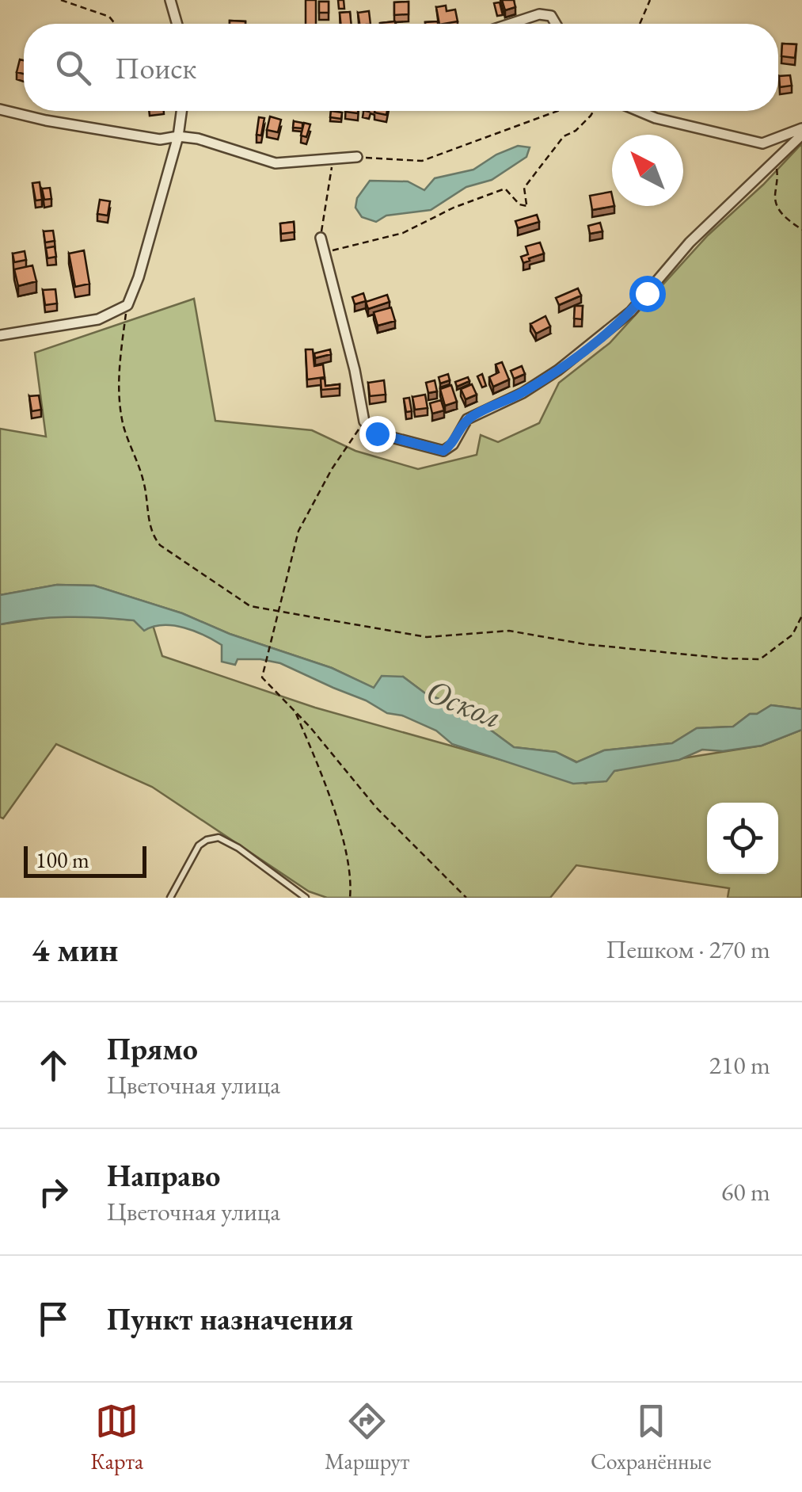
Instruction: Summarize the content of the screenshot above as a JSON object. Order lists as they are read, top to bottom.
{
  "water": ["Оскол"],
  "scale_bar": "100 m",
  "north": "top left",
  "page": {
    "search": "Поиск",
    "scale": "100 m",
    "heading": ["4 мин", "Пешком · 270 m"],
    "list": [
      ["Прямо", "Цветочная улица", "210 m"],
      ["Направо", "Цветочная улица", "60 m"],
      "Пункт назначения"
    ],
    "nav": ["Карта", "Маршрут", "Сохранённые"]
  }
}
